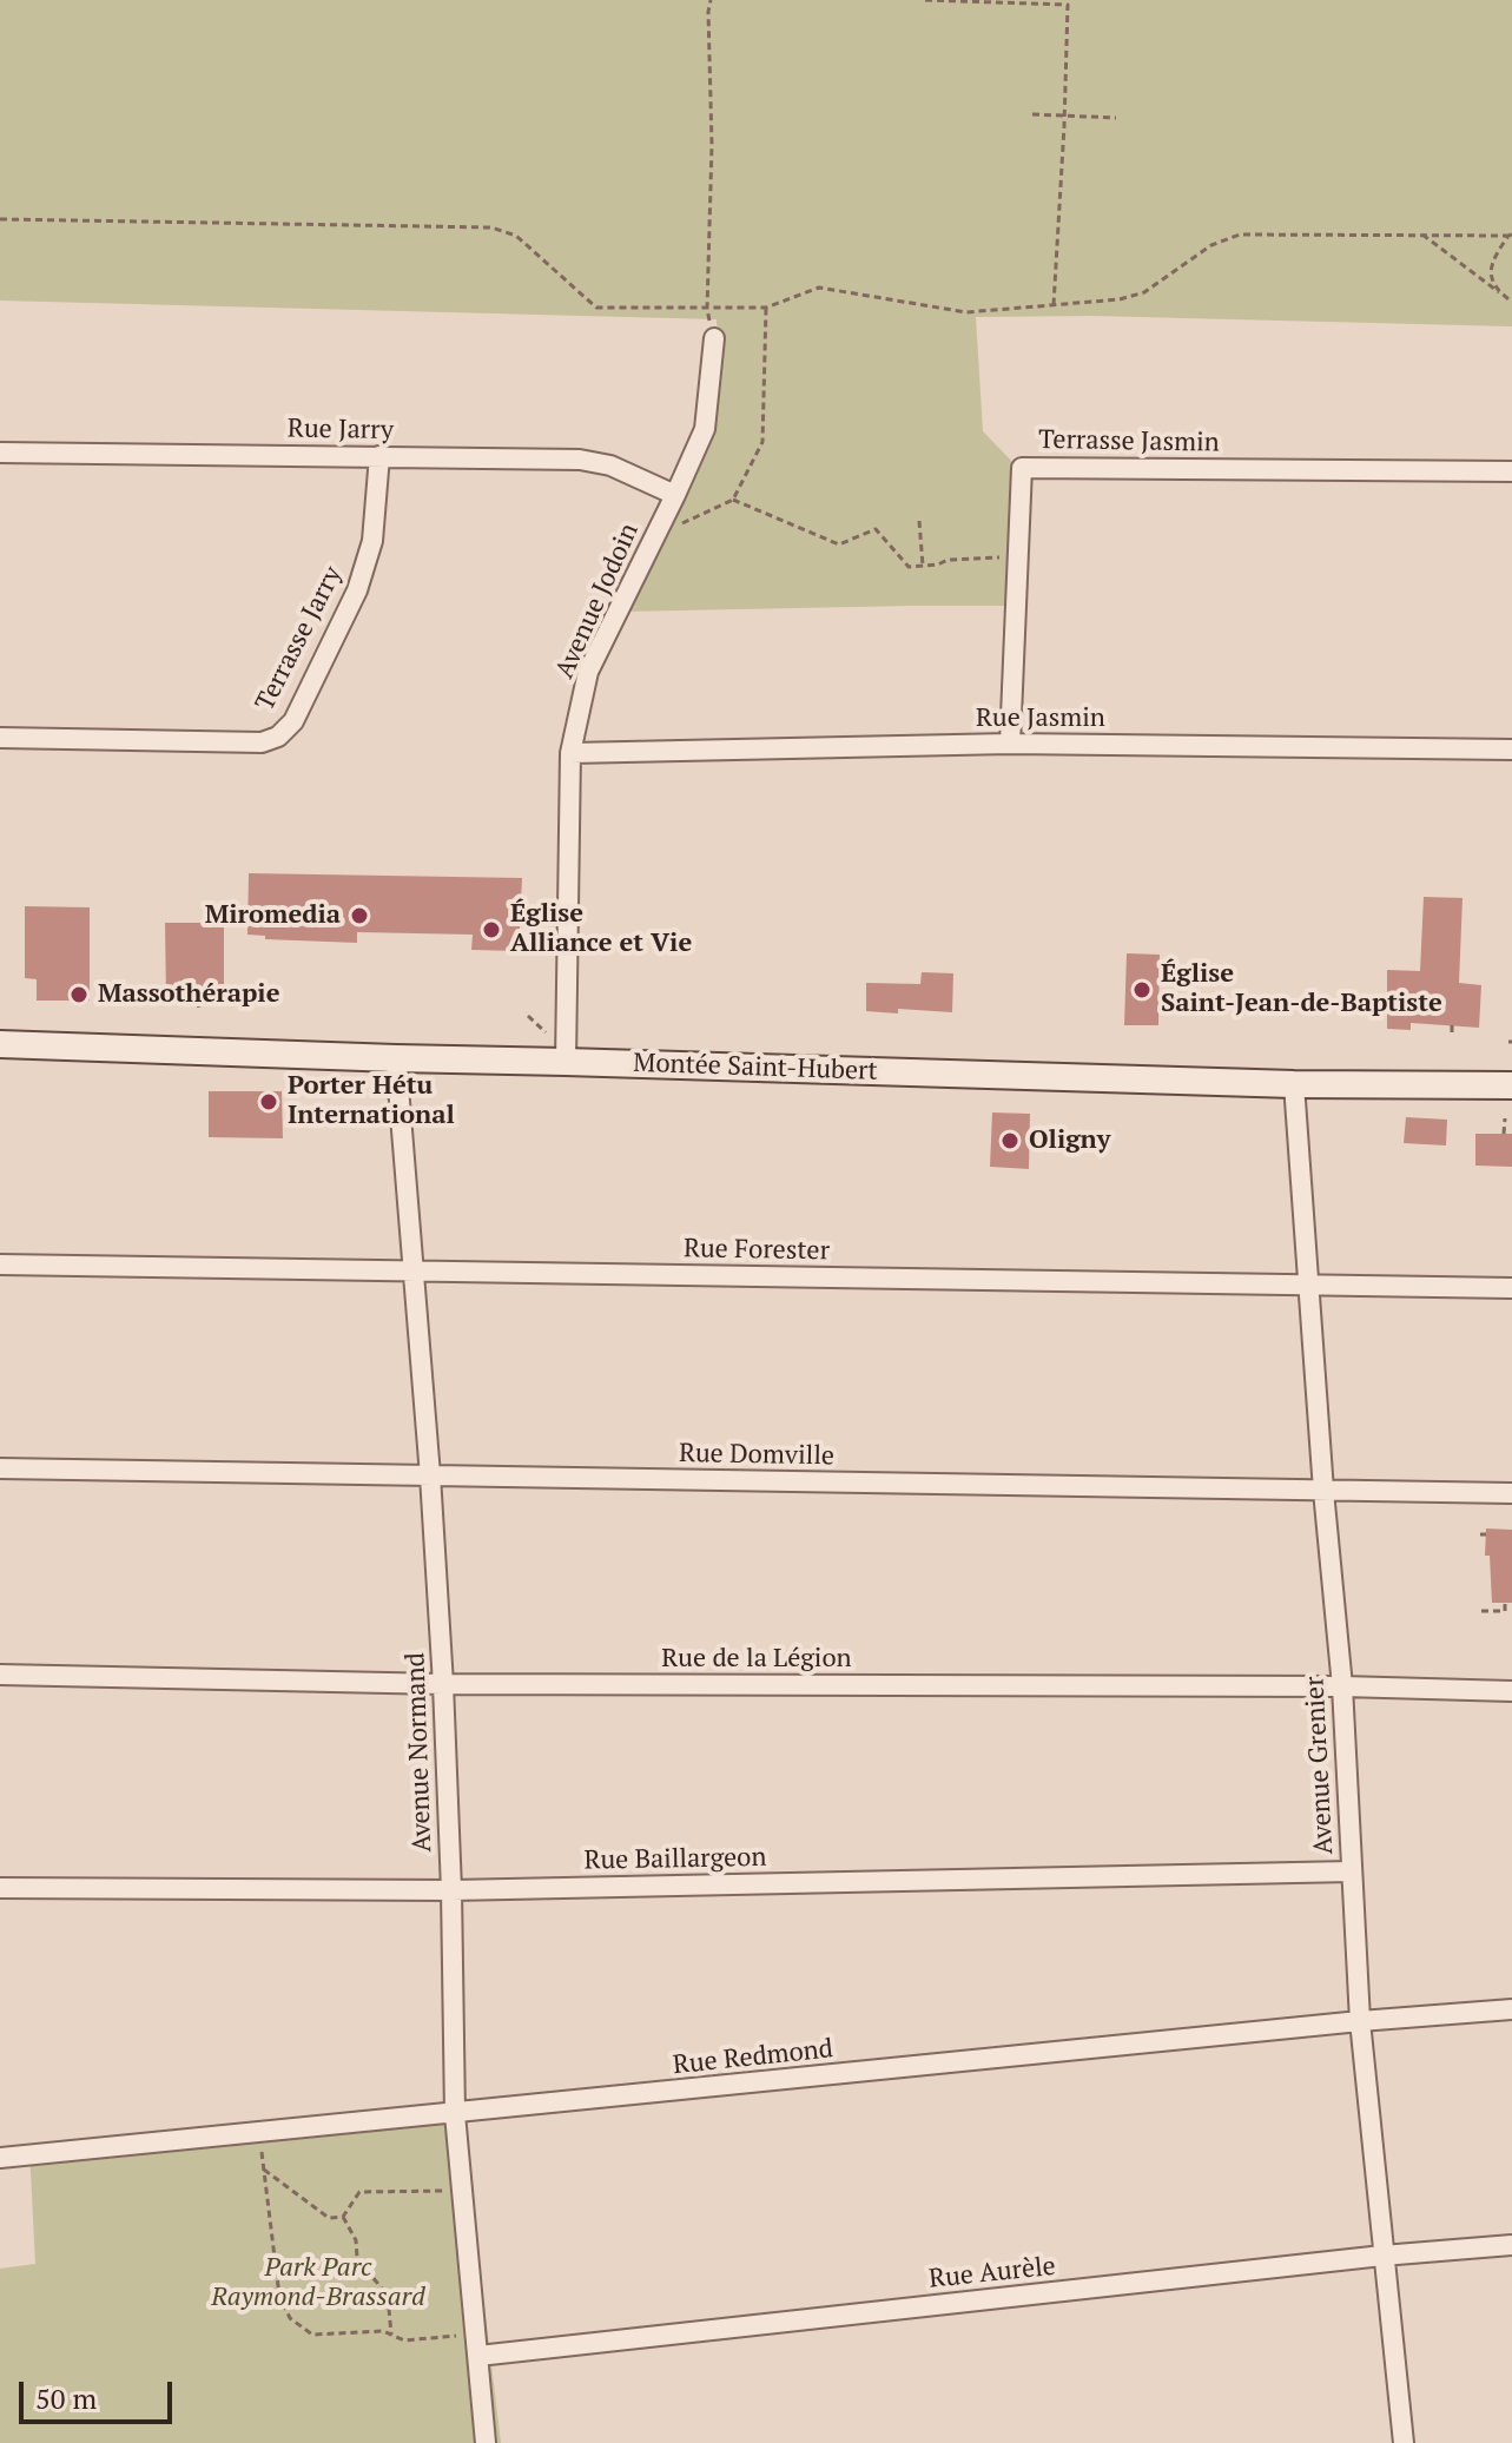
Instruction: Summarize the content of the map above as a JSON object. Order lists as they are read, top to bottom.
{
  "streets": {
    "street": [
      "Rue Jarry",
      "Terrasse Jasmin",
      "Avenue Jodoin",
      "Terrasse Jarry",
      "Rue Jasmin",
      "Montée Saint-Hubert",
      "Rue Forester",
      "Rue Domville",
      "Rue de la Légion",
      "Avenue Normand",
      "Avenue Grenier",
      "Rue Baillargeon",
      "Rue Redmond",
      "Rue Aurèle"
    ]
  },
  "crossings": [
    ["Rue Jarry", "Avenue Jodoin"],
    ["Rue Jarry", "Terrasse Jarry"],
    ["Terrasse Jasmin", "Rue Jasmin"],
    ["Avenue Jodoin", "Rue Jasmin"],
    ["Avenue Jodoin", "Montée Saint-Hubert"],
    ["Montée Saint-Hubert", "Avenue Normand"],
    ["Montée Saint-Hubert", "Avenue Grenier"],
    ["Rue Forester", "Avenue Normand"],
    ["Rue Forester", "Avenue Grenier"],
    ["Rue Domville", "Avenue Normand"],
    ["Rue Domville", "Avenue Grenier"],
    ["Rue de la Légion", "Avenue Normand"],
    ["Rue de la Légion", "Avenue Grenier"],
    ["Avenue Normand", "Rue Baillargeon"],
    ["Avenue Normand", "Rue Redmond"],
    ["Avenue Normand", "Rue Aurèle"],
    ["Avenue Grenier", "Rue Baillargeon"],
    ["Avenue Grenier", "Rue Redmond"],
    ["Avenue Grenier", "Rue Aurèle"]
  ],
  "parks": ["Park Parc Raymond-Brassard"],
  "places": [
    "Miromedia",
    "Église Alliance et Vie",
    "Église Saint-Jean-de-Baptiste",
    "Massothérapie",
    "Porter Hétu International",
    "Oligny"
  ],
  "scale_bar": "50 m"
}
